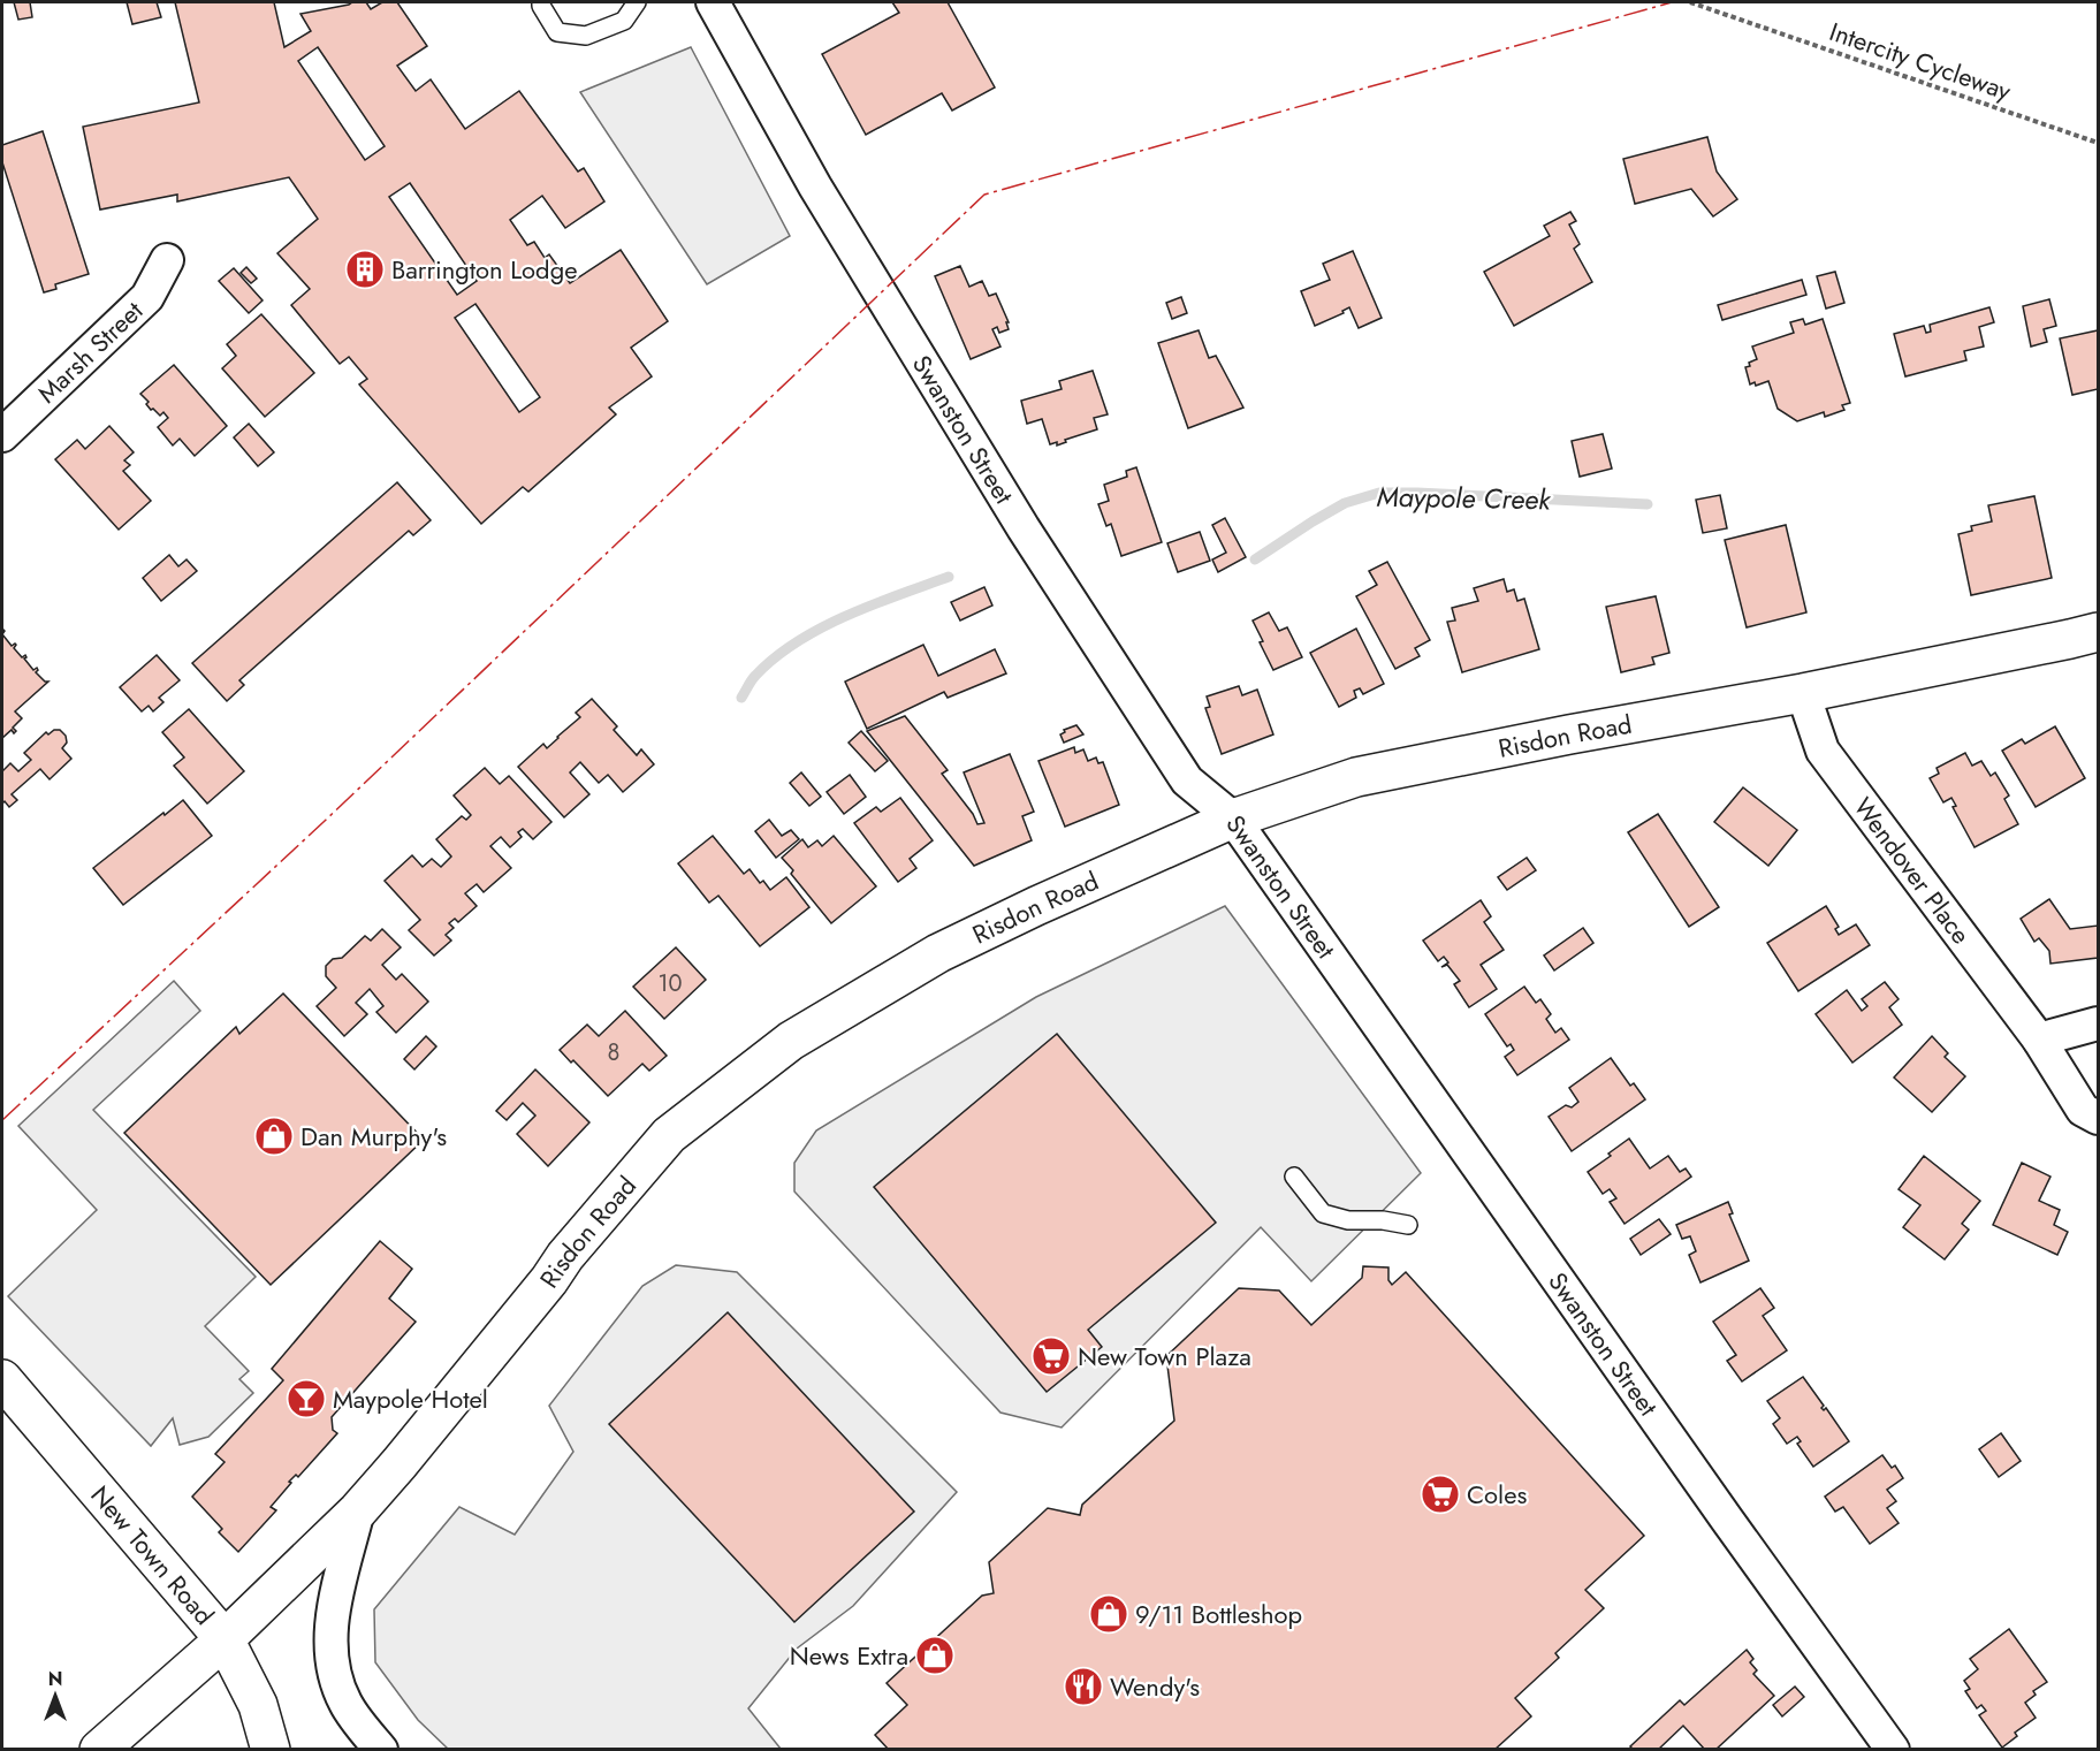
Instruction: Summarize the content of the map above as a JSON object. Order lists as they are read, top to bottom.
{
  "streets": {
    "street": [
      "Marsh Street",
      "Swanston Street",
      "Risdon Road",
      "Wendover Place",
      "New Town Road"
    ],
    "path": ["Intercity Cycleway"]
  },
  "crossings": [
    ["Swanston Street", "Risdon Road"],
    ["Risdon Road", "Wendover Place"],
    ["Risdon Road", "New Town Road"]
  ],
  "water": ["Maypole Creek"],
  "places": {
    "building": ["Barrington Lodge"],
    "shop": ["Dan Murphy's", "9/11 Bottleshop", "News Extra"],
    "supermarket": ["New Town Plaza", "Coles"],
    "bar": ["Maypole Hotel"],
    "restaurant": ["Wendy's"]
  },
  "house_numbers": ["10", "8"],
  "north": "top"
}
